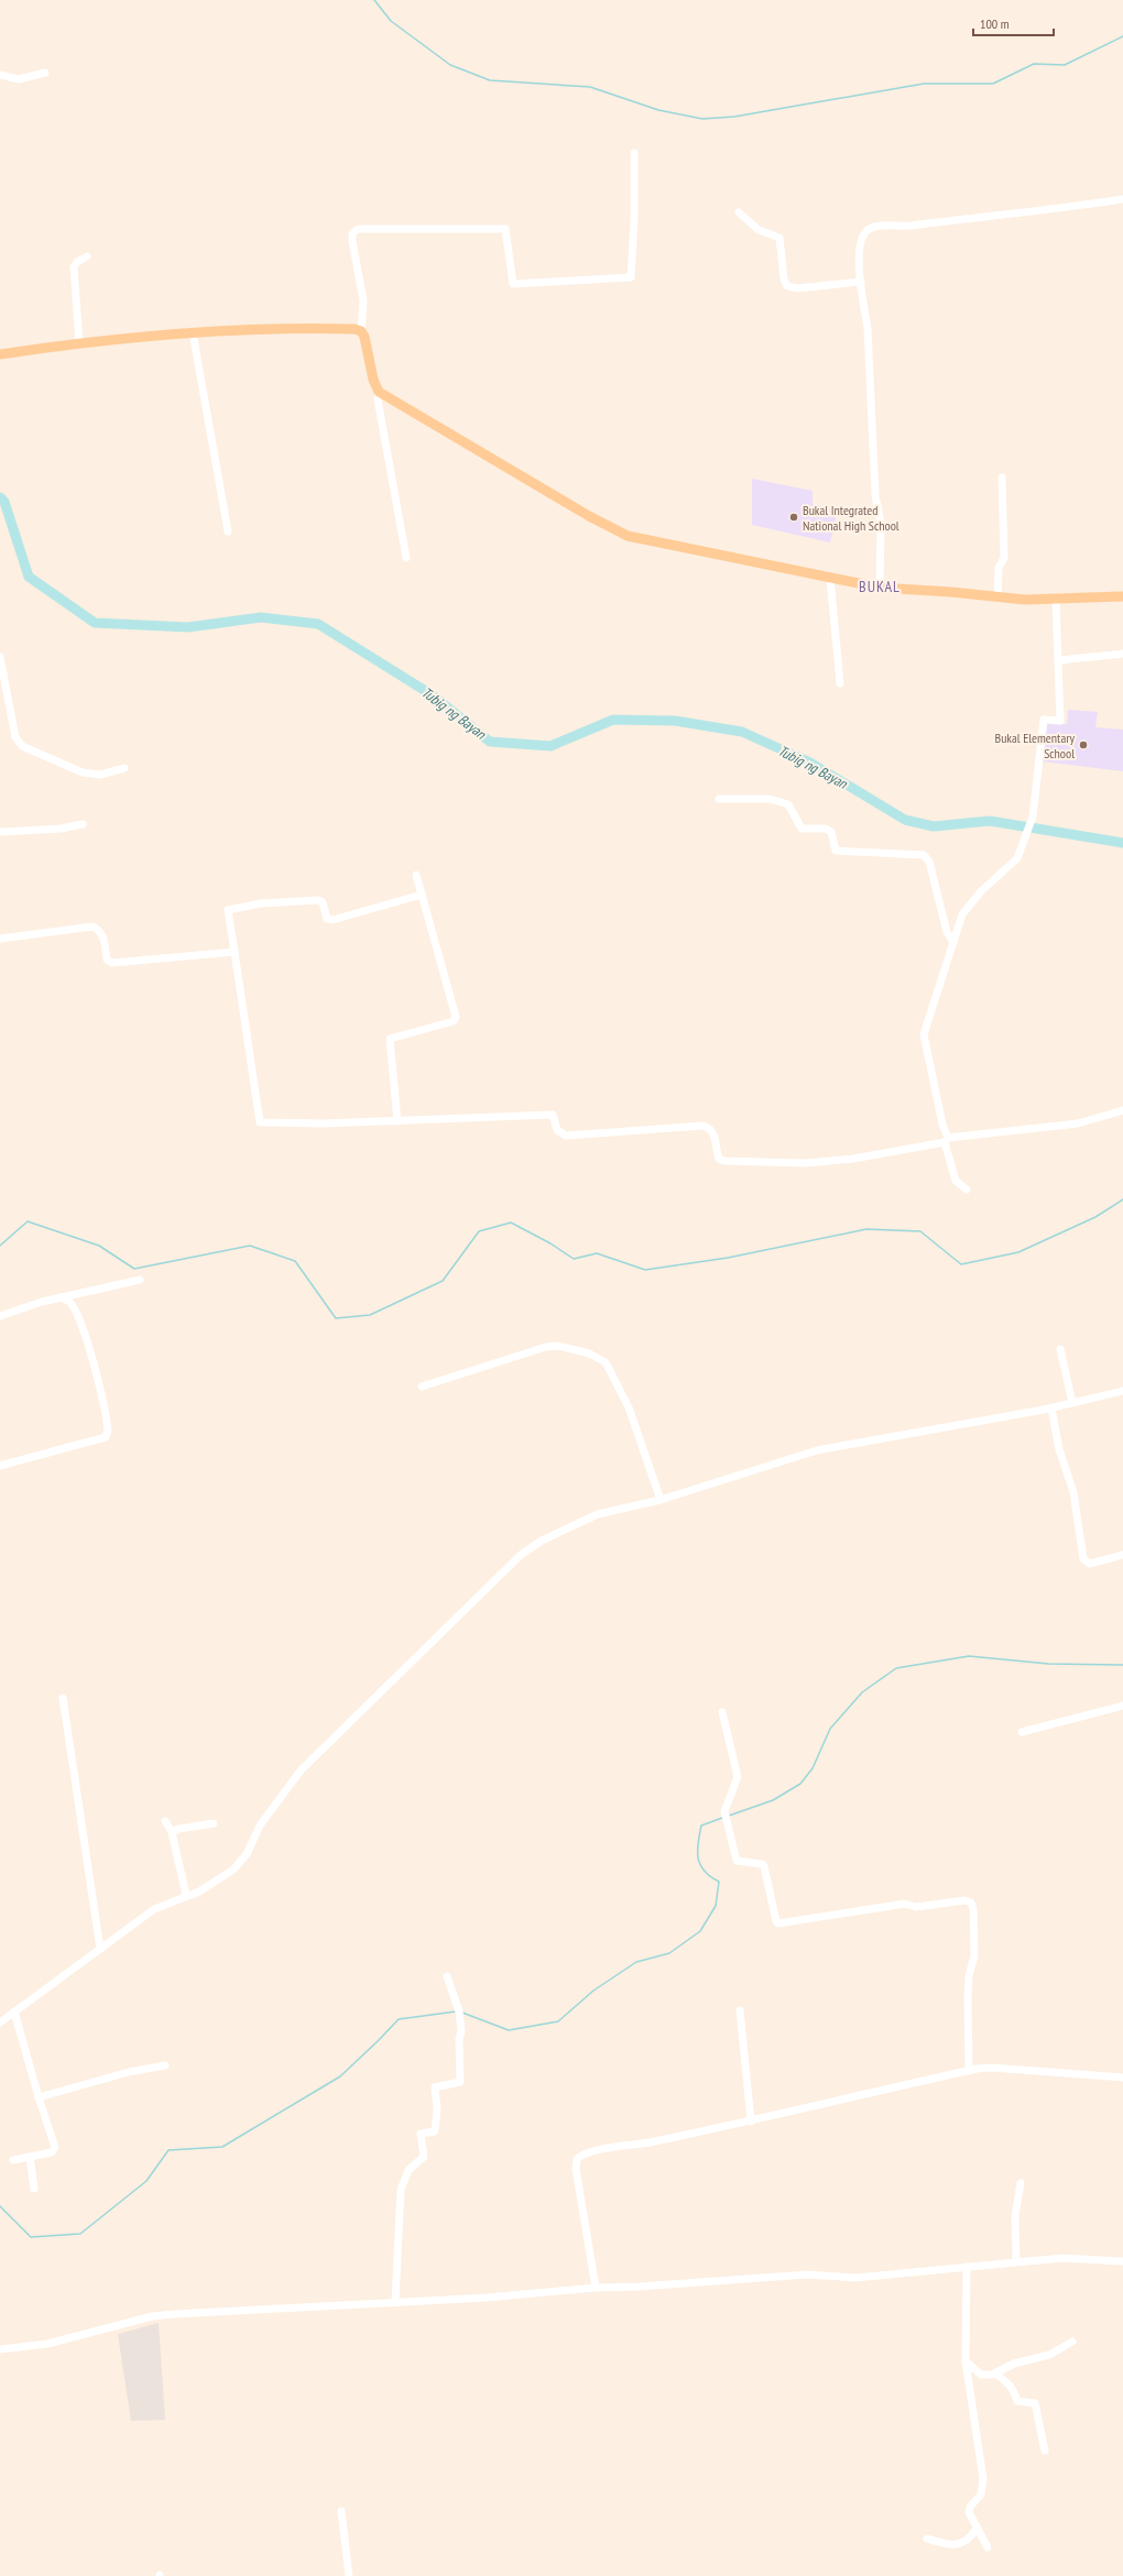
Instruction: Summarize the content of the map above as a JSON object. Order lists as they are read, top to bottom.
{
  "districts": ["BUKAL"],
  "water": ["Tubig ng Bayan"],
  "places": ["Bukal Integrated National High School", "Bukal Elementary School"],
  "scale_bar": "100 m"
}
